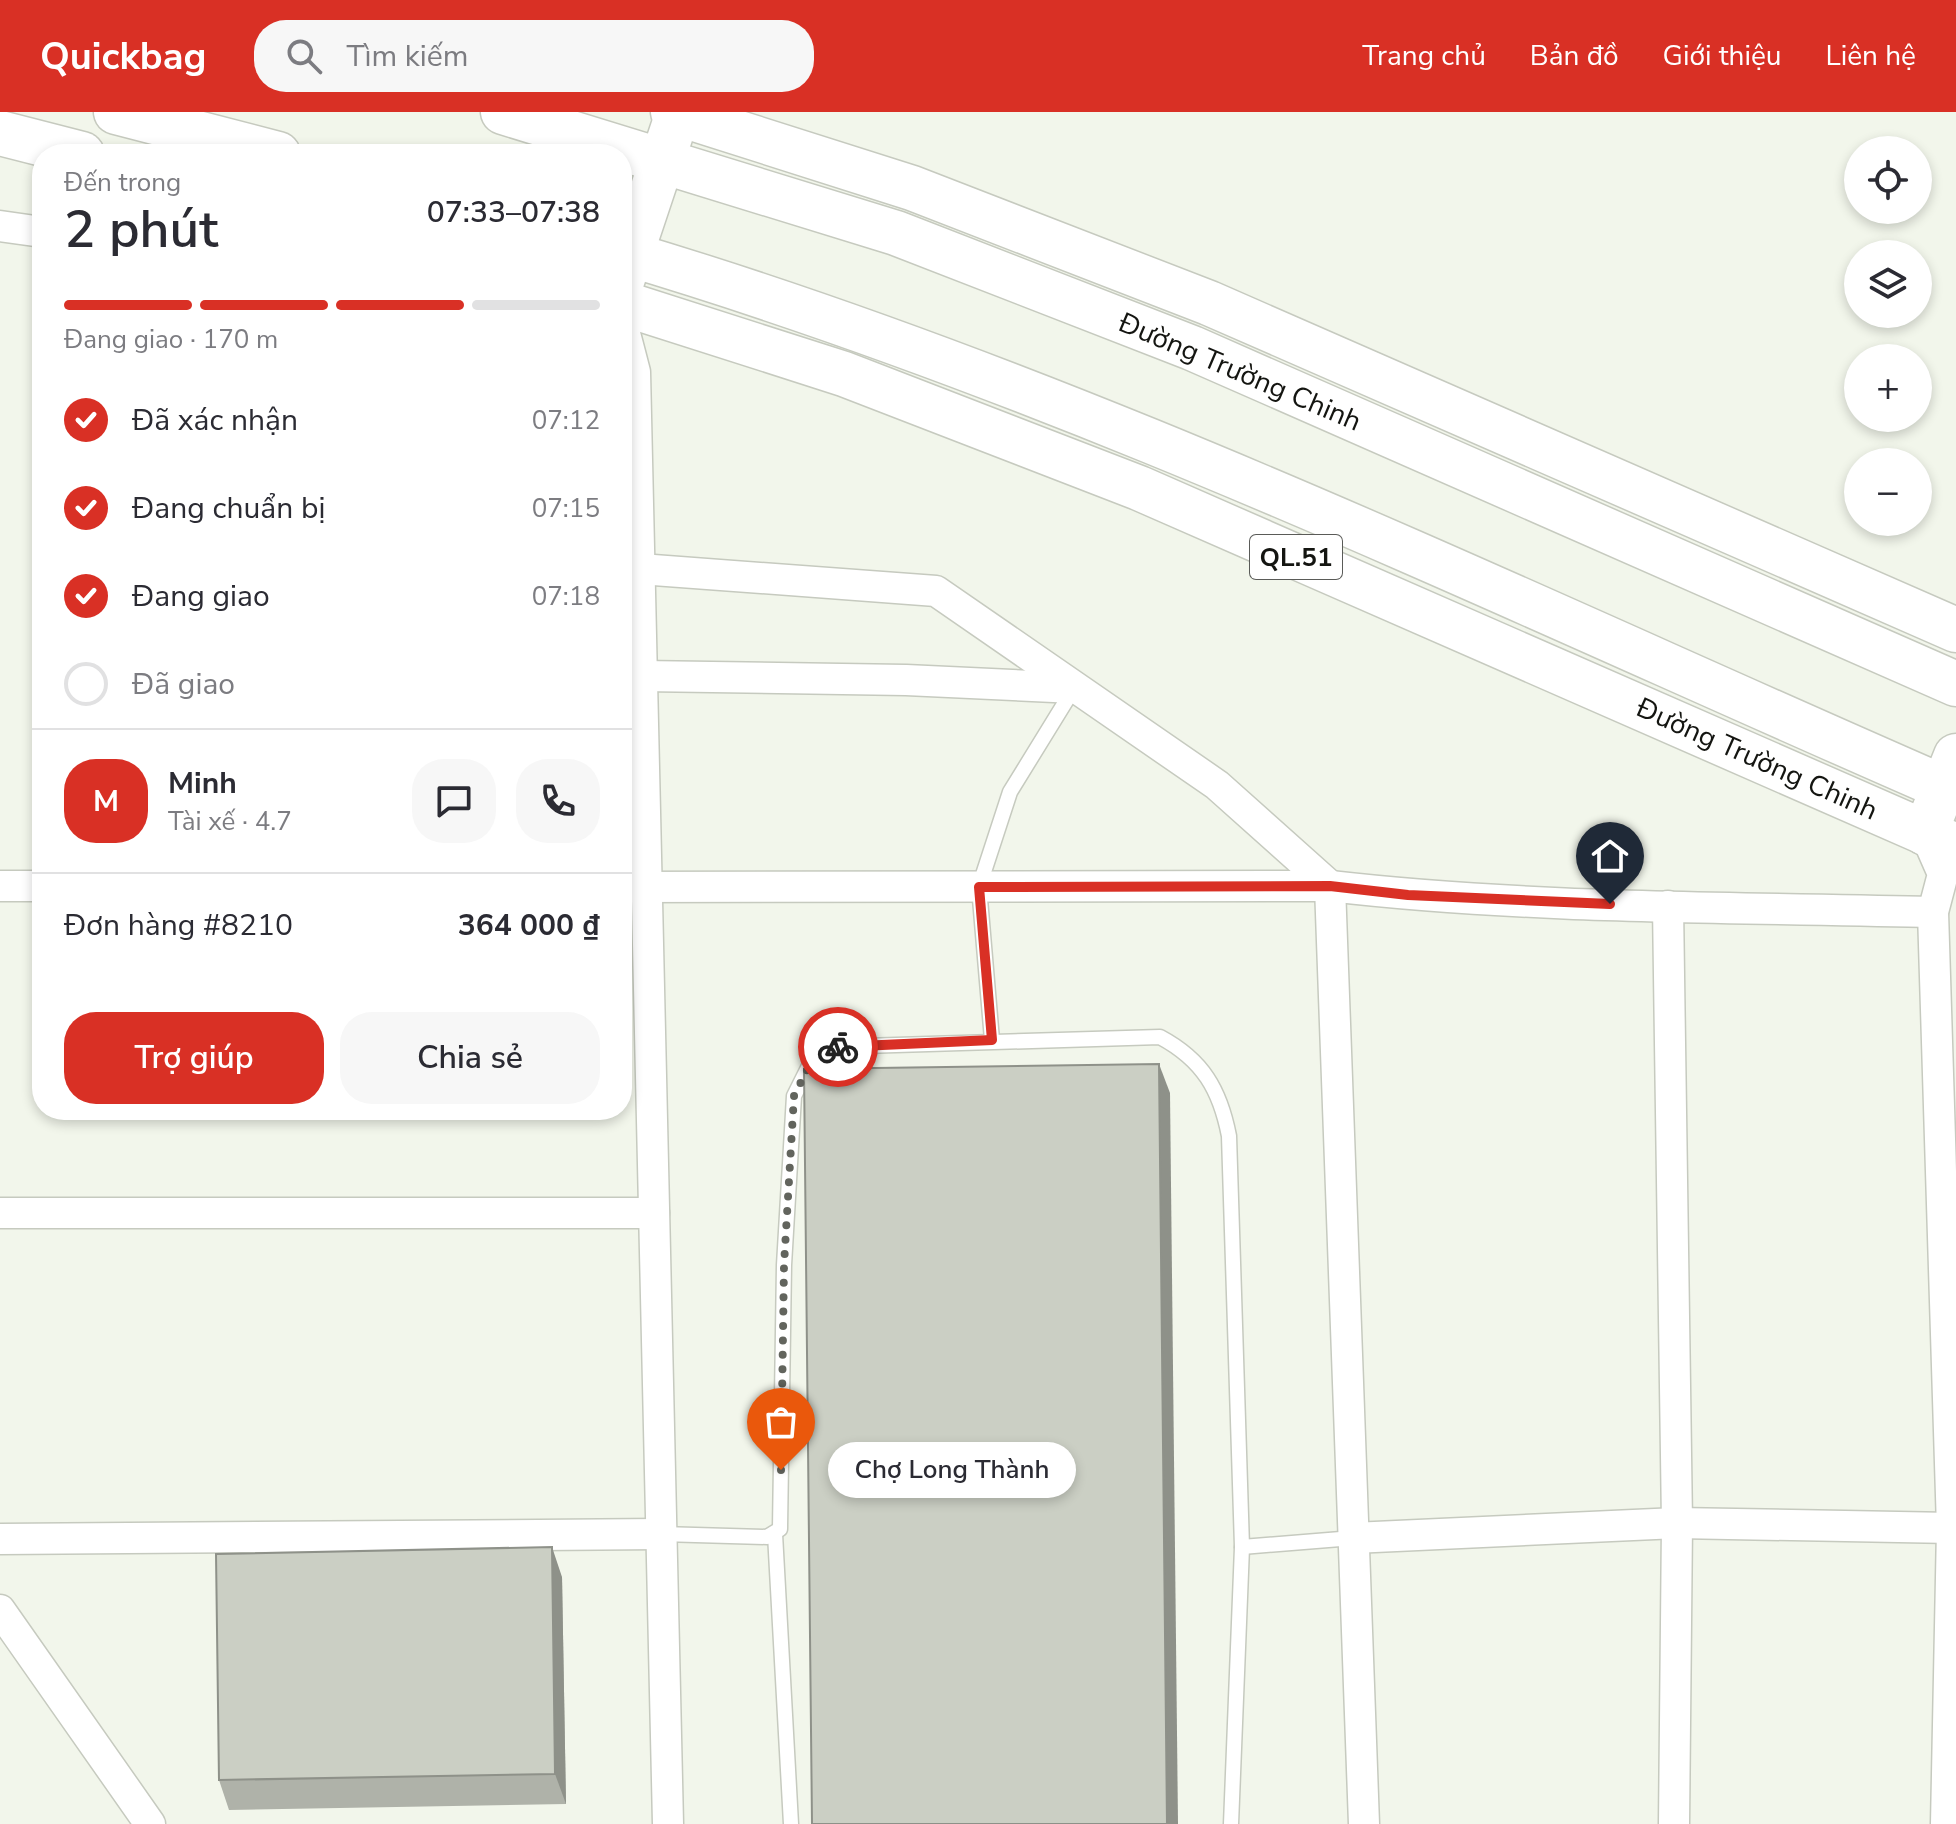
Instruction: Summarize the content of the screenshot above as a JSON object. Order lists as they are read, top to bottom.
{
  "streets": {
    "main road": ["Đường Trường Chinh", "QL.51"]
  },
  "places": ["Chợ Long Thành"],
  "page": {
    "header": "Quickbag",
    "search": "Tìm kiếm",
    "nav": [
      "Trang chủ",
      "Bản đồ",
      "Giới thiệu",
      "Liên hệ"
    ],
    "map_buttons": ["+", "−"],
    "heading": ["2 phút", "Đến trong", "07:33–07:38"],
    "panel": [
      "Minh",
      "Tài xế · 4.7",
      "Đơn hàng #8210",
      "364 000 ₫"
    ],
    "bar": "Đang giao · 170 m",
    "list": [
      ["Đã xác nhận", "07:12"],
      ["Đang chuẩn bị", "07:15"],
      ["Đang giao", "07:18"],
      "Đã giao"
    ],
    "round": "M",
    "buttons": ["Trợ giúp", "Chia sẻ"],
    "bubble": "Chợ Long Thành"
  }
}
